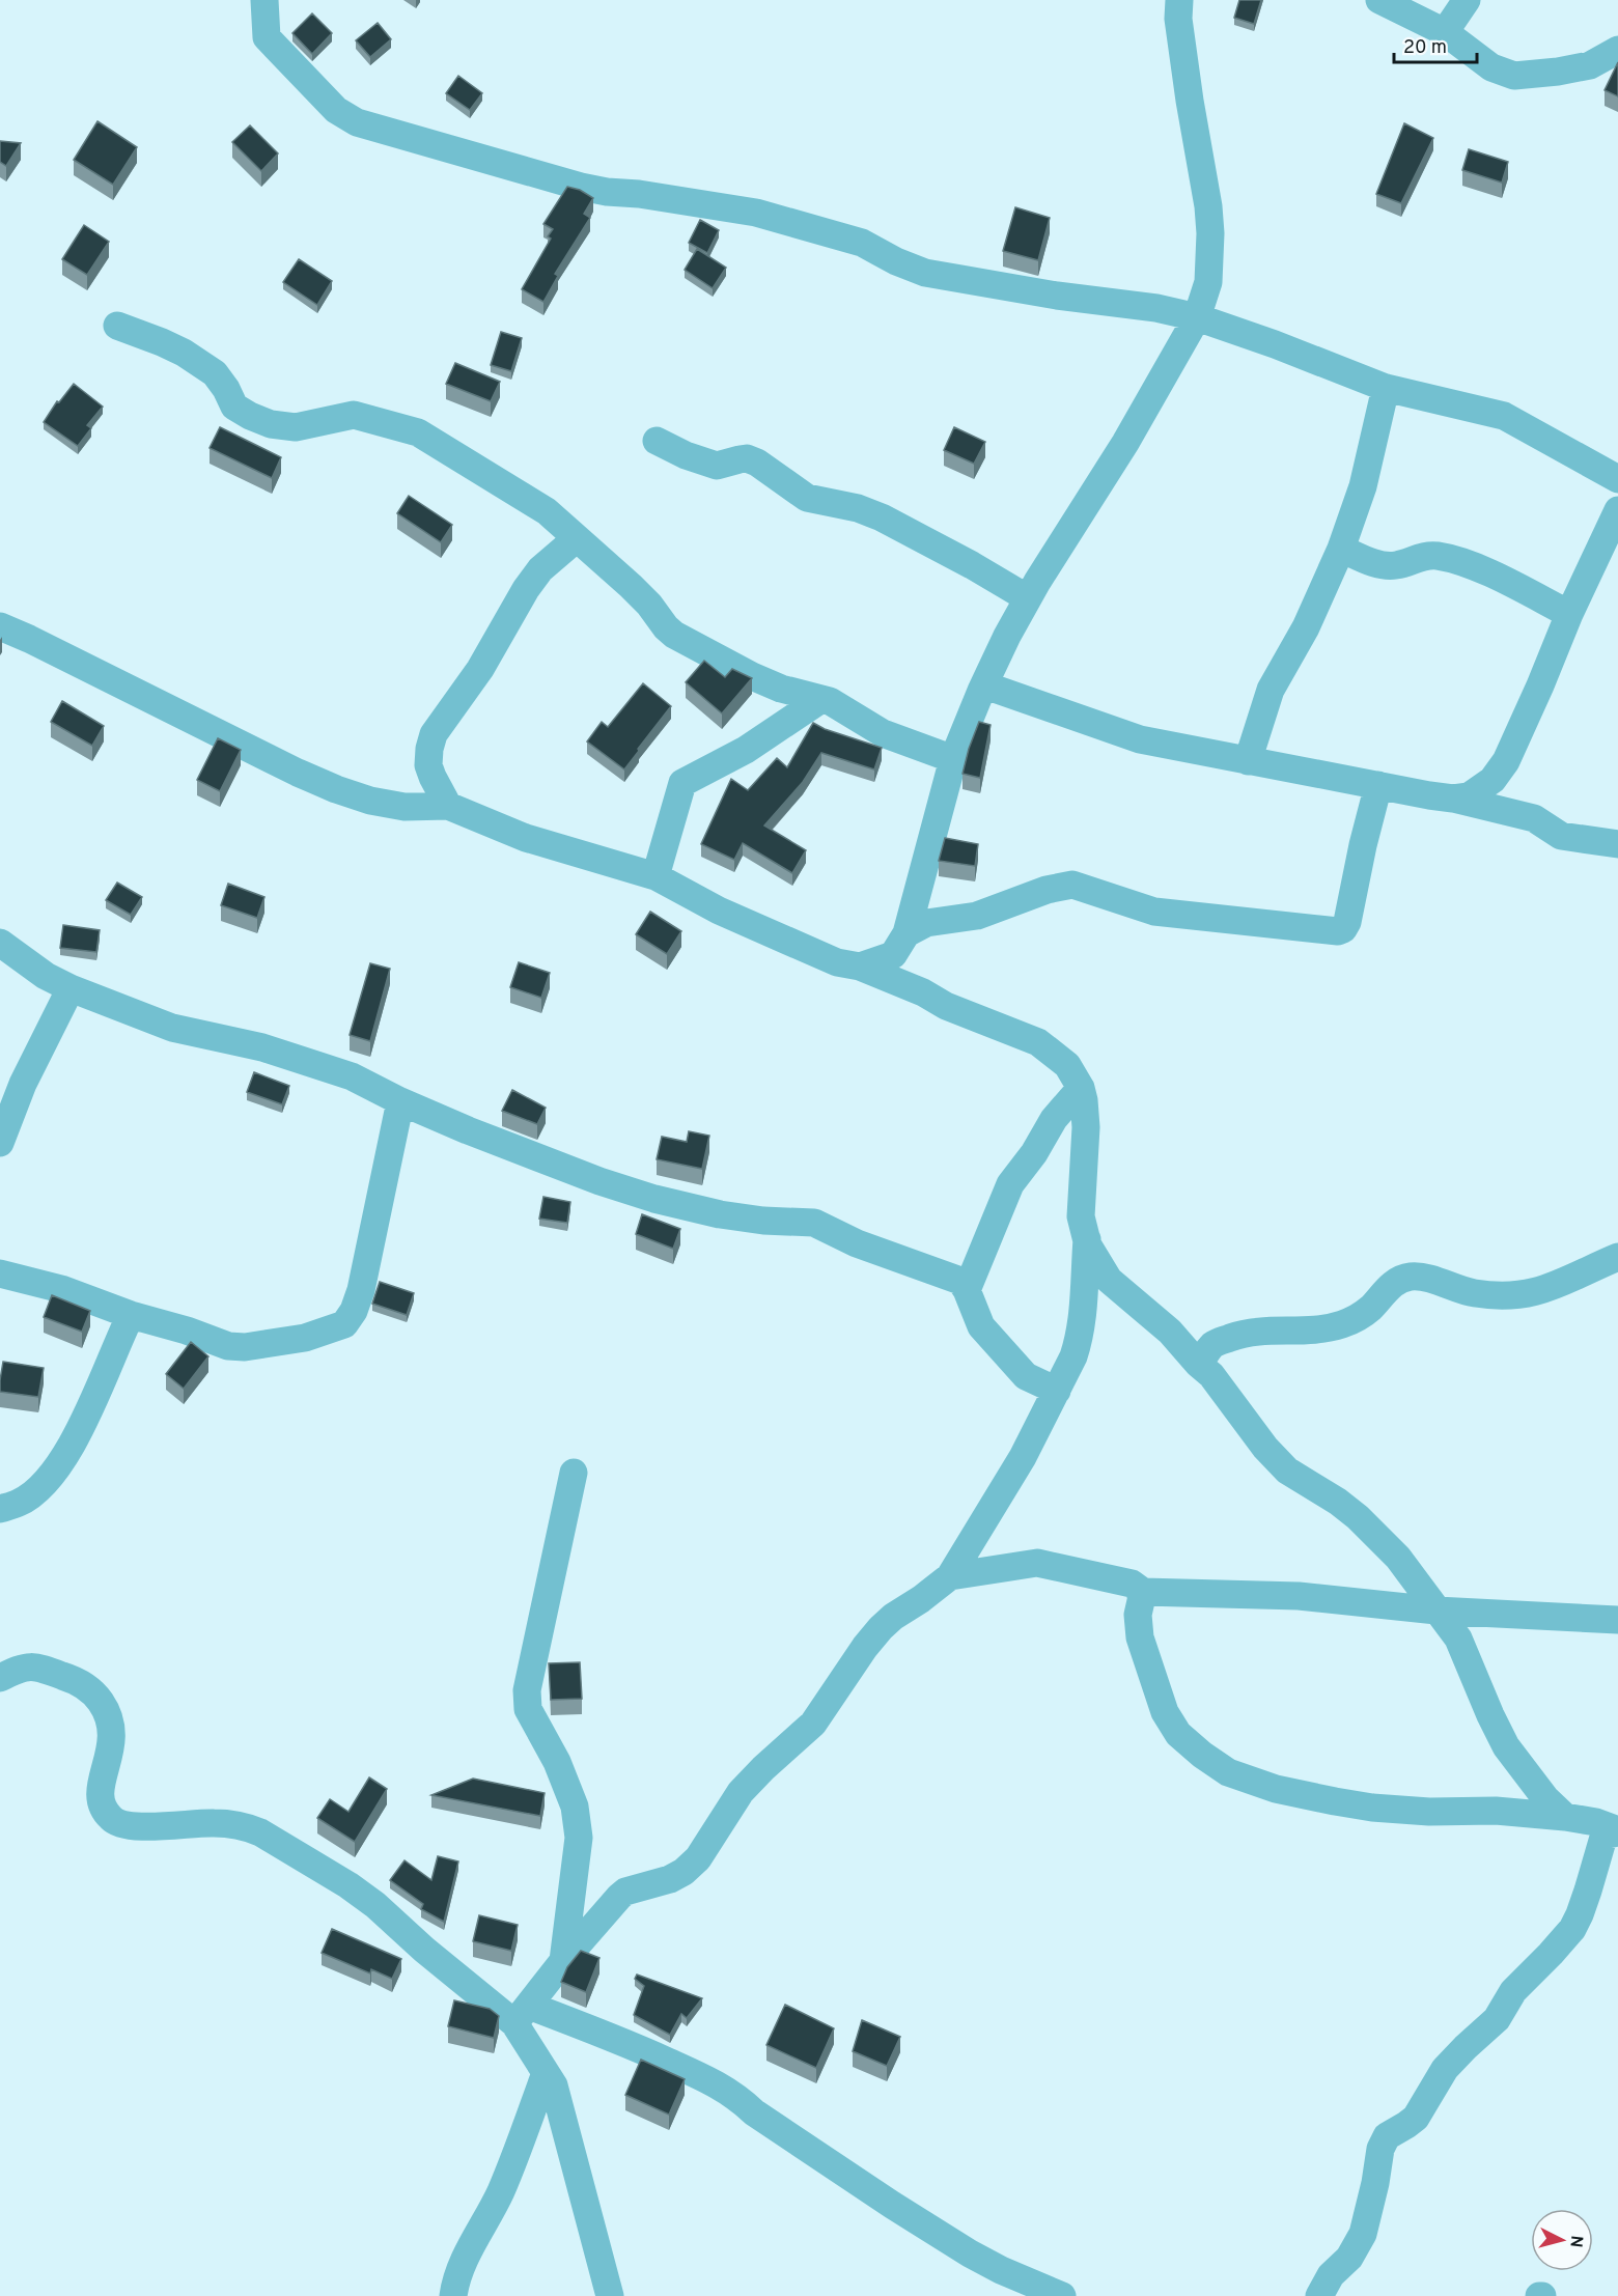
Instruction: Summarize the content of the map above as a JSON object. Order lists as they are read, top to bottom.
{
  "scale_bar": "20 m",
  "north": "right"
}
